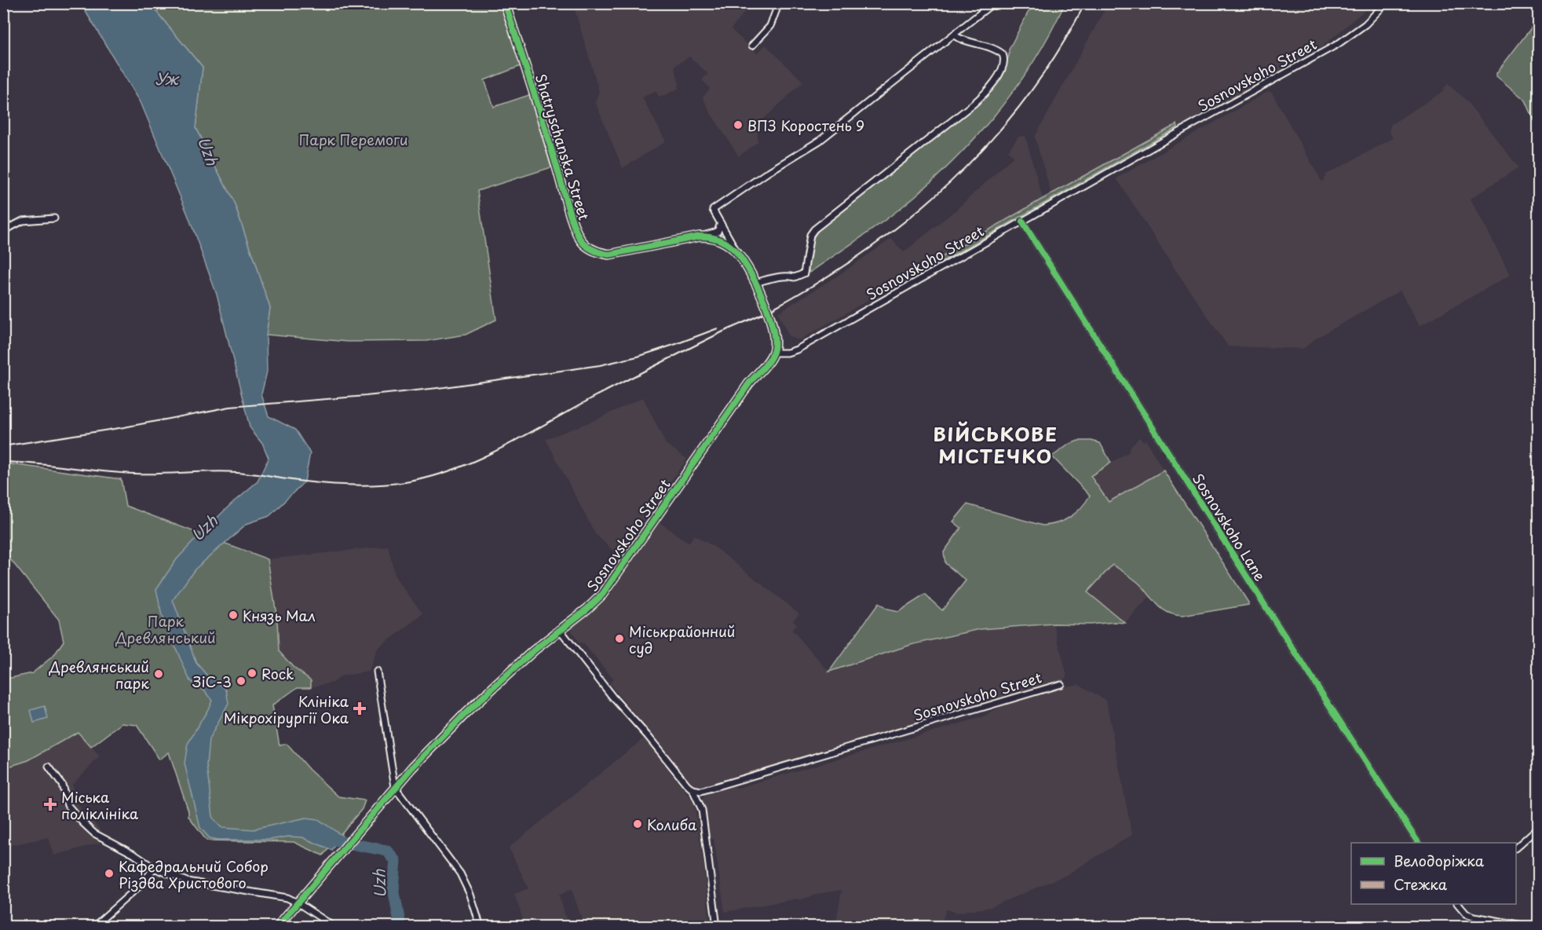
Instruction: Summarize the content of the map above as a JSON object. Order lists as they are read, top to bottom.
{
  "streets": {
    "street": ["Sosnovskoho Street", "Shatryschanska Street", "Sosnovskoho Lane"]
  },
  "crossings": [
    ["Sosnovskoho Street", "Shatryschanska Street"],
    ["Sosnovskoho Street", "Sosnovskoho Lane"]
  ],
  "districts": ["ВІЙСЬКОВЕ МІСТЕЧКО"],
  "water": ["Уж", "Uzh"],
  "parks": ["Парк Перемоги", "Парк Древлянський"],
  "places": {
    "other": [
      "ВПЗ Коростень 9",
      "Князь Мал",
      "Міськрайонний суд",
      "Rock",
      "Древлянський парк",
      "ЗіС-3",
      "Колиба",
      "Кафедральний Собор Різдва Христового"
    ],
    "health": ["Клініка Мікрохірургії Ока", "Міська поліклініка"]
  },
  "legend": ["Велодоріжка", "Стежка"]
}
